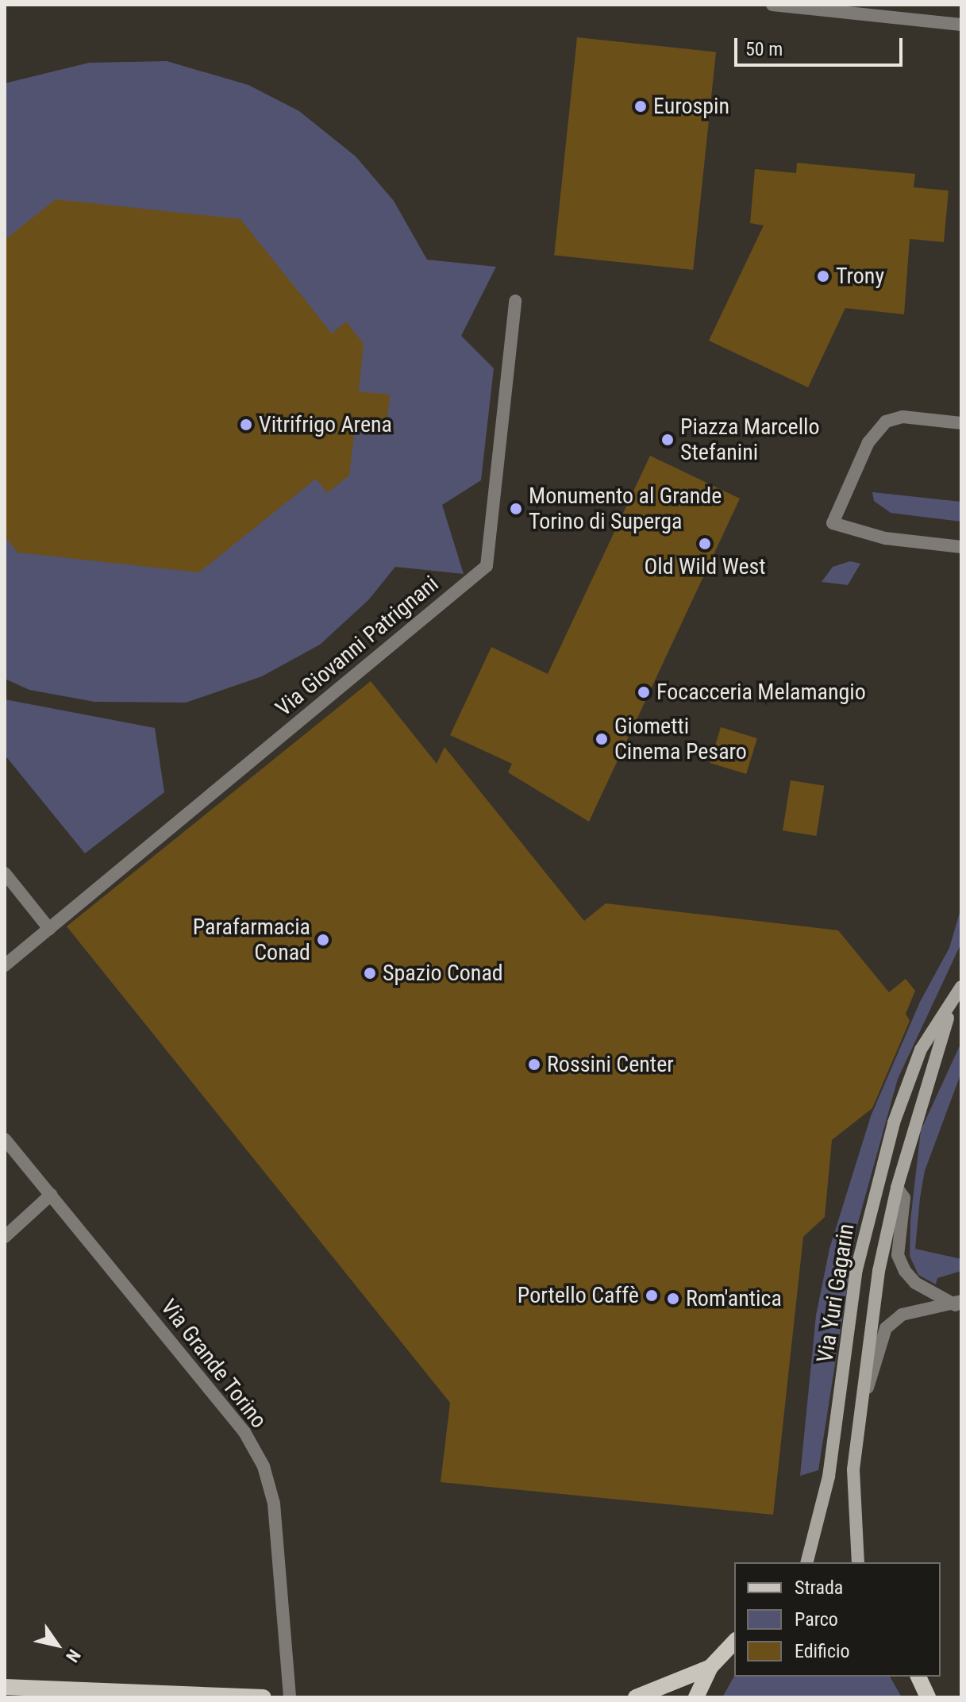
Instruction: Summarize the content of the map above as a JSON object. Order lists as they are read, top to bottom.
{
  "streets": {
    "main road": ["Via Yuri Gagarin"],
    "street": ["Via Giovanni Patrignani", "Via Grande Torino"]
  },
  "places": [
    "Eurospin",
    "Trony",
    "Vitrifrigo Arena",
    "Piazza Marcello Stefanini",
    "Monumento al Grande Torino di Superga",
    "Old Wild West",
    "Focacceria Melamangio",
    "Giometti Cinema Pesaro",
    "Parafarmacia Conad",
    "Spazio Conad",
    "Rossini Center",
    "Portello Caffè",
    "Rom'antica"
  ],
  "legend": ["Strada", "Parco", "Edificio"],
  "scale_bar": "50 m",
  "north": "bottom right"
}
